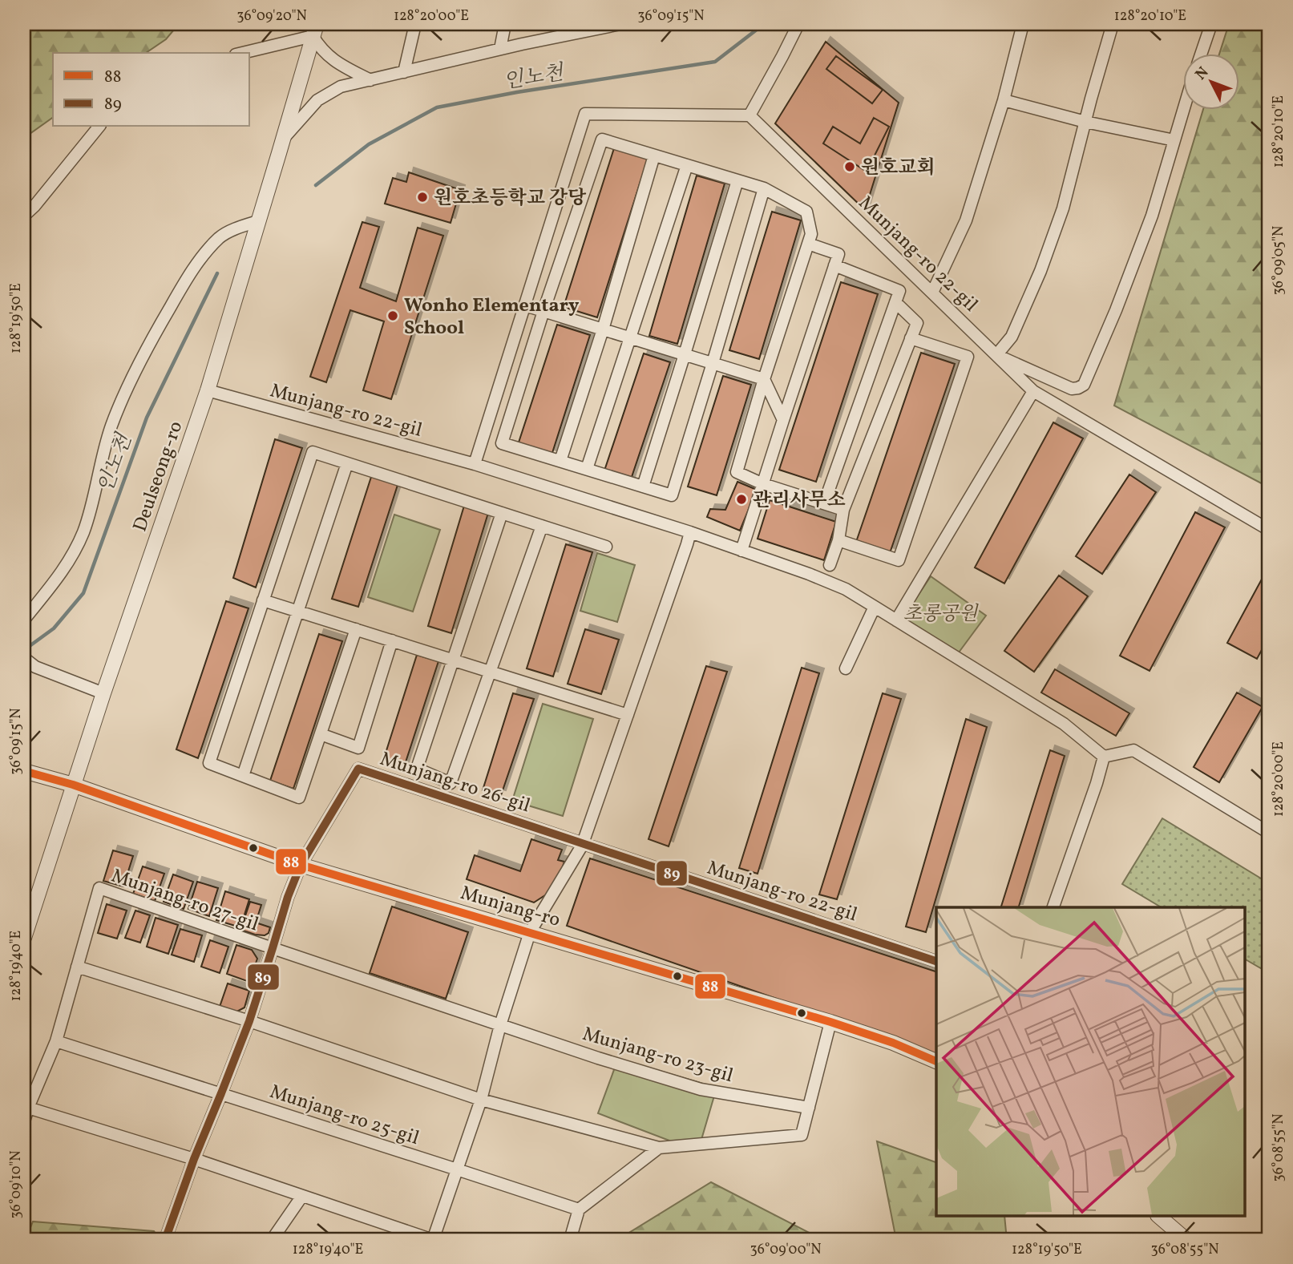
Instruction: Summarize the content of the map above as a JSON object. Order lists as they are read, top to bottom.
{
  "streets": {
    "street": [
      "Munjang-ro 22-gil",
      "Deulseong-ro",
      "Munjang-ro 26-gil",
      "Munjang-ro 27-gil",
      "Munjang-ro",
      "Munjang-ro 23-gil",
      "Munjang-ro 25-gil"
    ]
  },
  "crossings": [
    ["Munjang-ro 22-gil", "Deulseong-ro"],
    ["Munjang-ro 22-gil", "Munjang-ro 26-gil"],
    ["Deulseong-ro", "Munjang-ro"],
    ["Munjang-ro 26-gil", "Munjang-ro 27-gil"],
    ["Munjang-ro 26-gil", "Munjang-ro"],
    ["Munjang-ro 27-gil", "Munjang-ro"],
    ["Munjang-ro 27-gil", "Munjang-ro 25-gil"]
  ],
  "water": ["인노천"],
  "parks": ["초롱공원"],
  "places": [
    "원호교회",
    "원호초등학교 강당",
    "Wonho Elementary School",
    "관리사무소"
  ],
  "lines": ["transit line 89", "transit line 88"],
  "legend": ["88", "89"],
  "north": "top left",
  "coordinates": [
    "36°09'20\"N",
    "128°20'00\"E",
    "36°09'15\"N",
    "128°20'10\"E",
    "36°09'05\"N",
    "128°19'50\"E",
    "128°19'40\"E",
    "36°08'55\"N",
    "36°09'10\"N",
    "36°09'00\"N"
  ]
}
